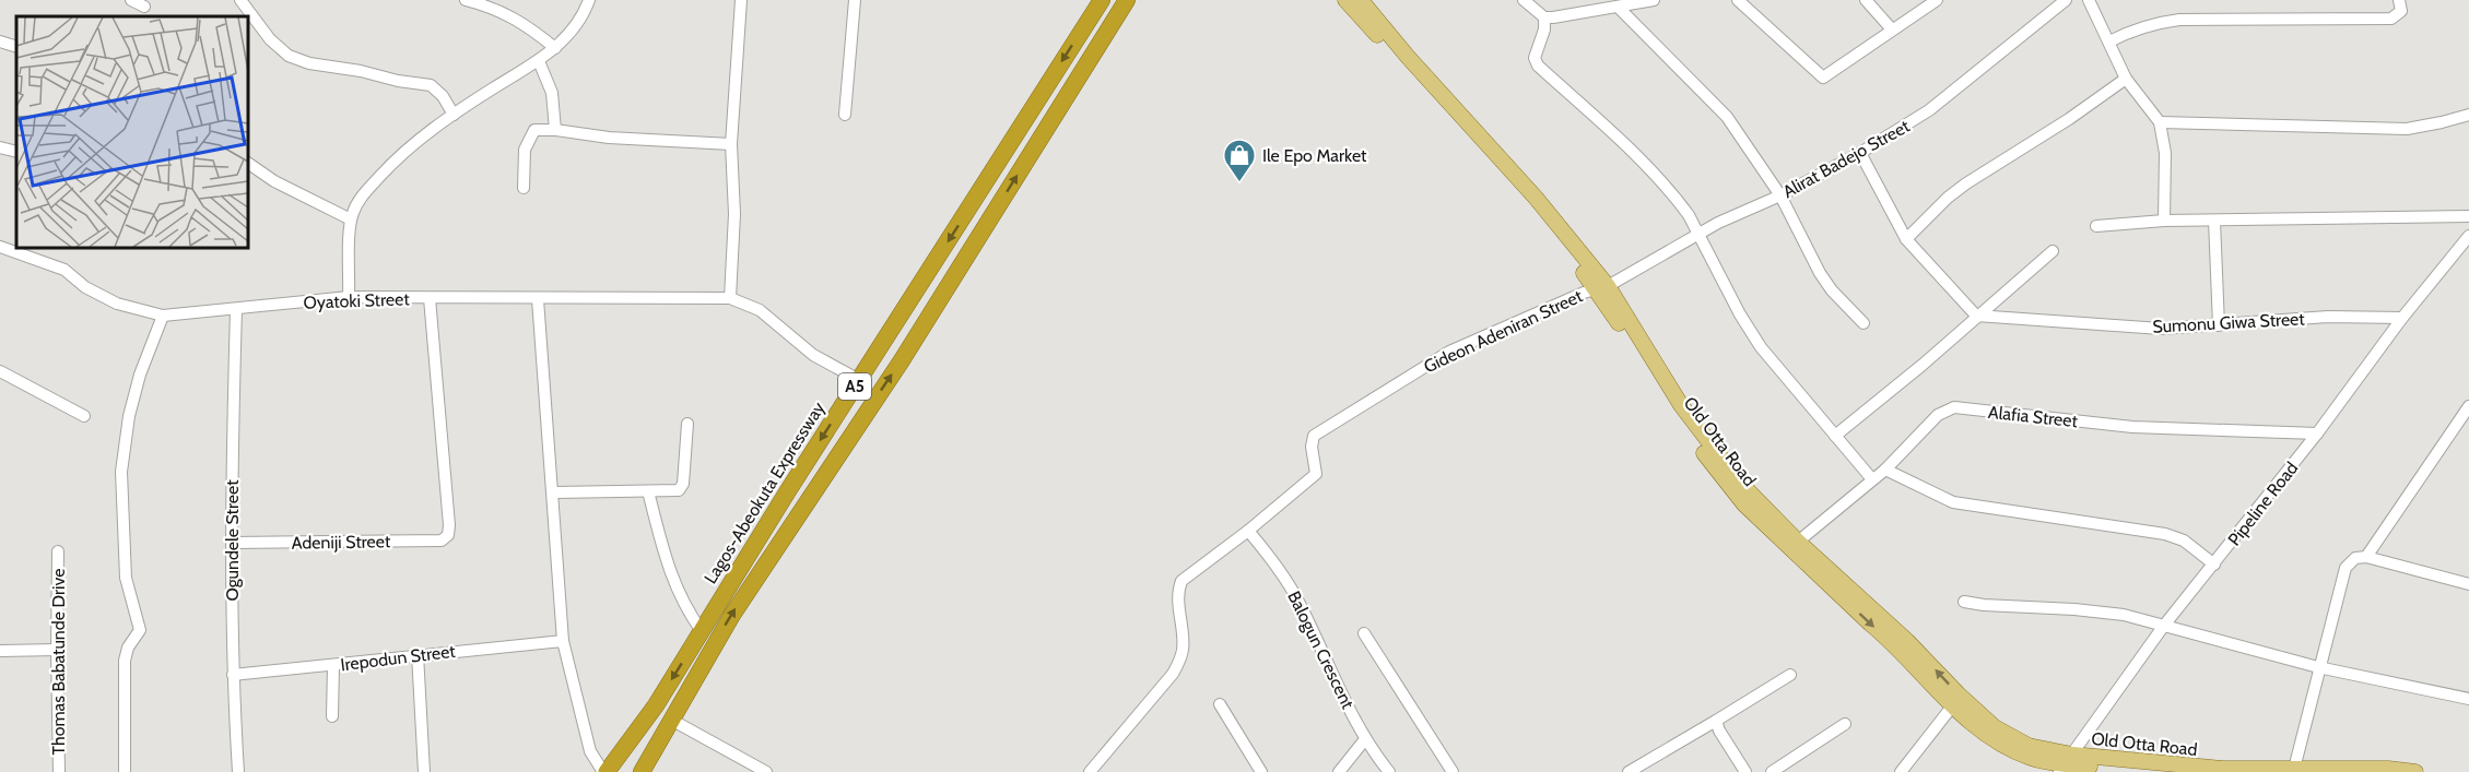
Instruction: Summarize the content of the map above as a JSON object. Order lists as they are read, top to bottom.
{
  "streets": {
    "highway": ["A5", "Lagos-Abeokuta Expressway"],
    "main road": ["Old Otta Road"],
    "street": [
      "Alirat Badejo Street",
      "Oyatoki Street",
      "Sumonu Giwa Street",
      "Gideon Adeniran Street",
      "Alafia Street",
      "Pipeline Road",
      "Ogundele Street",
      "Adeniji Street",
      "Balogun Crescent",
      "Irepodun Street",
      "Thomas Babatunde Drive"
    ]
  },
  "crossings": [
    ["Alirat Badejo Street", "Gideon Adeniran Street"],
    ["Alirat Badejo Street", "Old Otta Road"],
    ["Oyatoki Street", "Ogundele Street"],
    ["Oyatoki Street", "Adeniji Street"],
    ["Sumonu Giwa Street", "Pipeline Road"],
    ["Gideon Adeniran Street", "Old Otta Road"],
    ["Gideon Adeniran Street", "Balogun Crescent"],
    ["Alafia Street", "Old Otta Road"],
    ["Alafia Street", "Pipeline Road"],
    ["Old Otta Road", "Pipeline Road"],
    ["Ogundele Street", "Adeniji Street"],
    ["Ogundele Street", "Irepodun Street"]
  ],
  "places": {
    "shop": ["Ile Epo Market"]
  }
}
